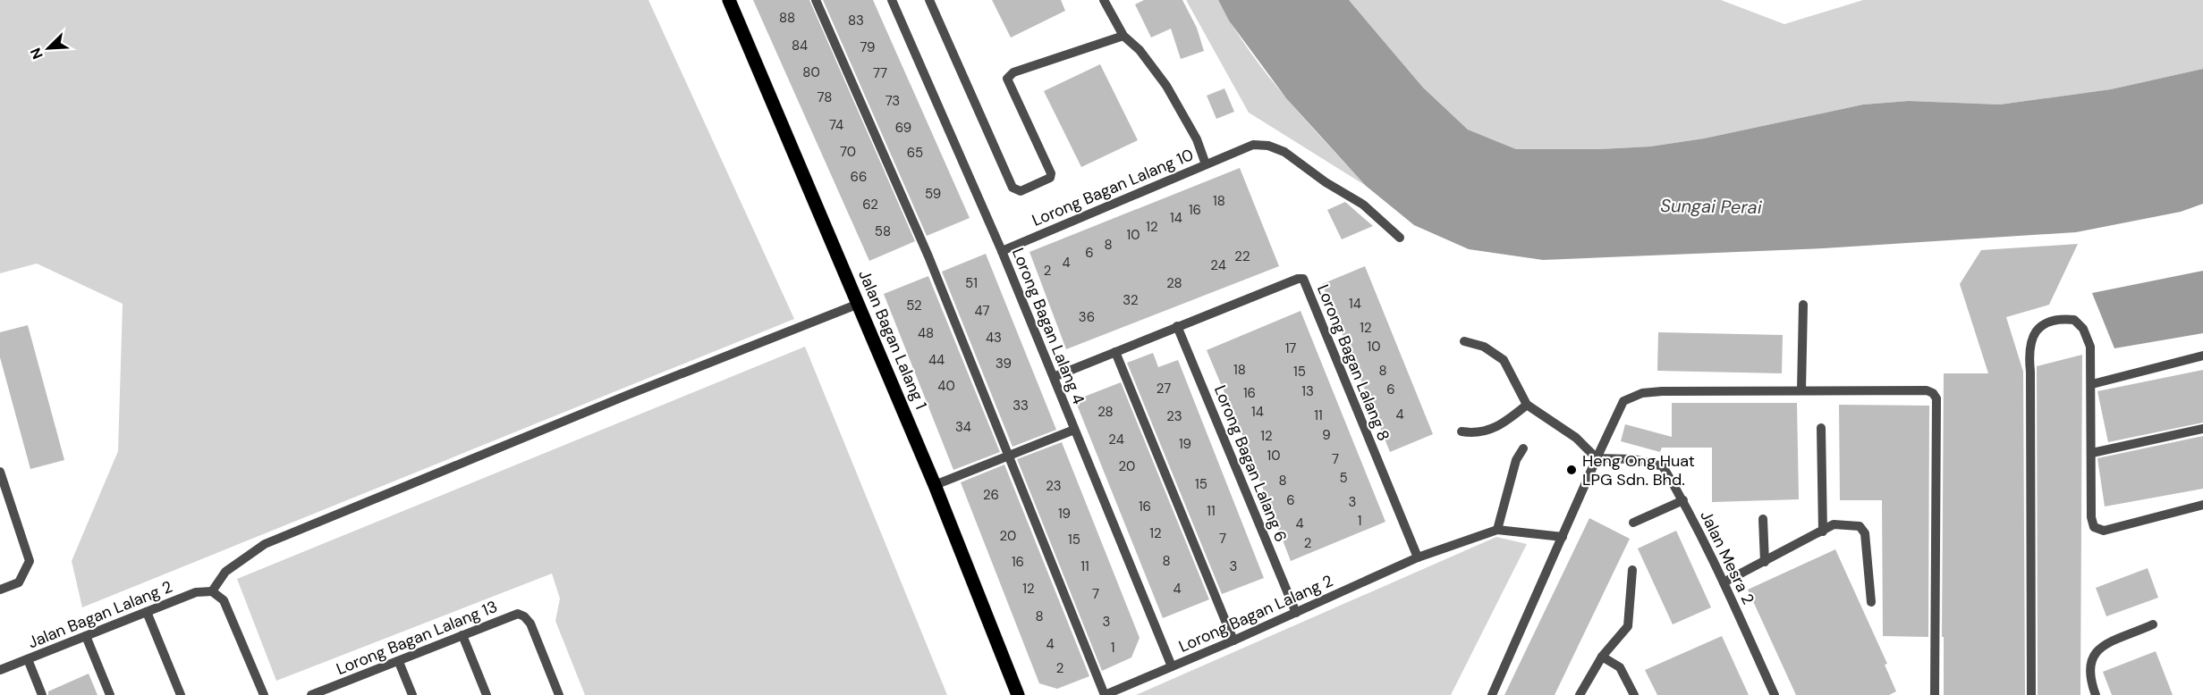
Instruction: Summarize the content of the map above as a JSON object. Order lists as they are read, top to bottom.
{
  "streets": {
    "main road": ["Jalan Bagan Lalang 1"],
    "street": [
      "Lorong Bagan Lalang 10",
      "Lorong Bagan Lalang 4",
      "Lorong Bagan Lalang 8",
      "Lorong Bagan Lalang 6",
      "Jalan Mesra 2",
      "Lorong Bagan Lalang 2",
      "Jalan Bagan Lalang 2",
      "Lorong Bagan Lalang 13"
    ]
  },
  "crossings": [
    ["Lorong Bagan Lalang 10", "Lorong Bagan Lalang 4"],
    ["Lorong Bagan Lalang 4", "Lorong Bagan Lalang 8"],
    ["Lorong Bagan Lalang 4", "Lorong Bagan Lalang 2"],
    ["Lorong Bagan Lalang 8", "Lorong Bagan Lalang 6"],
    ["Lorong Bagan Lalang 8", "Lorong Bagan Lalang 2"],
    ["Lorong Bagan Lalang 6", "Lorong Bagan Lalang 2"]
  ],
  "water": ["Sungai Perai"],
  "places": ["Heng Ong Huat LPG Sdn. Bhd."],
  "house_numbers": [
    "88",
    "83",
    "84",
    "79",
    "80",
    "77",
    "78",
    "73",
    "74",
    "69",
    "70",
    "65",
    "66",
    "59",
    "18",
    "62",
    "16",
    "14",
    "12",
    "58",
    "10",
    "8",
    "6",
    "22",
    "4",
    "24",
    "2",
    "51",
    "28",
    "32",
    "14",
    "52",
    "47",
    "36",
    "12",
    "48",
    "43",
    "10",
    "17",
    "44",
    "39",
    "18",
    "8",
    "15",
    "40",
    "27",
    "6",
    "13",
    "16",
    "33",
    "28",
    "14",
    "4",
    "11",
    "23",
    "34",
    "9",
    "12",
    "24",
    "19",
    "10",
    "7",
    "20",
    "5",
    "8",
    "15",
    "23",
    "26",
    "6",
    "3",
    "16",
    "11",
    "19",
    "1",
    "4",
    "12",
    "20",
    "7",
    "15",
    "2",
    "8",
    "16",
    "11",
    "3",
    "12",
    "4",
    "7",
    "8",
    "3",
    "4",
    "1",
    "2"
  ],
  "north": "bottom left"
}
